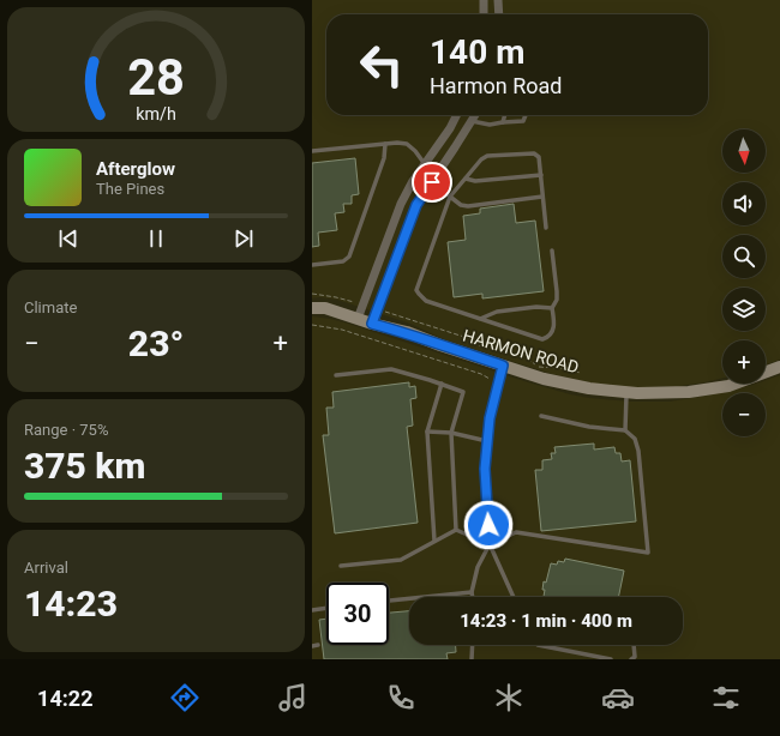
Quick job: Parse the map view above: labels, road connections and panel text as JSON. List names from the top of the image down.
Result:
{
  "streets": {
    "street": ["HARMON ROAD"]
  },
  "north": "bottom",
  "page": {
    "turn": ["140 m", "Harmon Road"],
    "map_buttons": ["+", "−"],
    "song": ["Afterglow", "The Pines"],
    "tile": [
      "Climate",
      ["Range · 75%", "375 km"],
      ["Arrival", "14:23"]
    ],
    "heat": ["−", "23°", "+"],
    "limit": "30",
    "trip": "14:23 · 1 min · 400 m",
    "tabs": "14:22",
    "gauge": ["28", "km/h"]
  }
}
